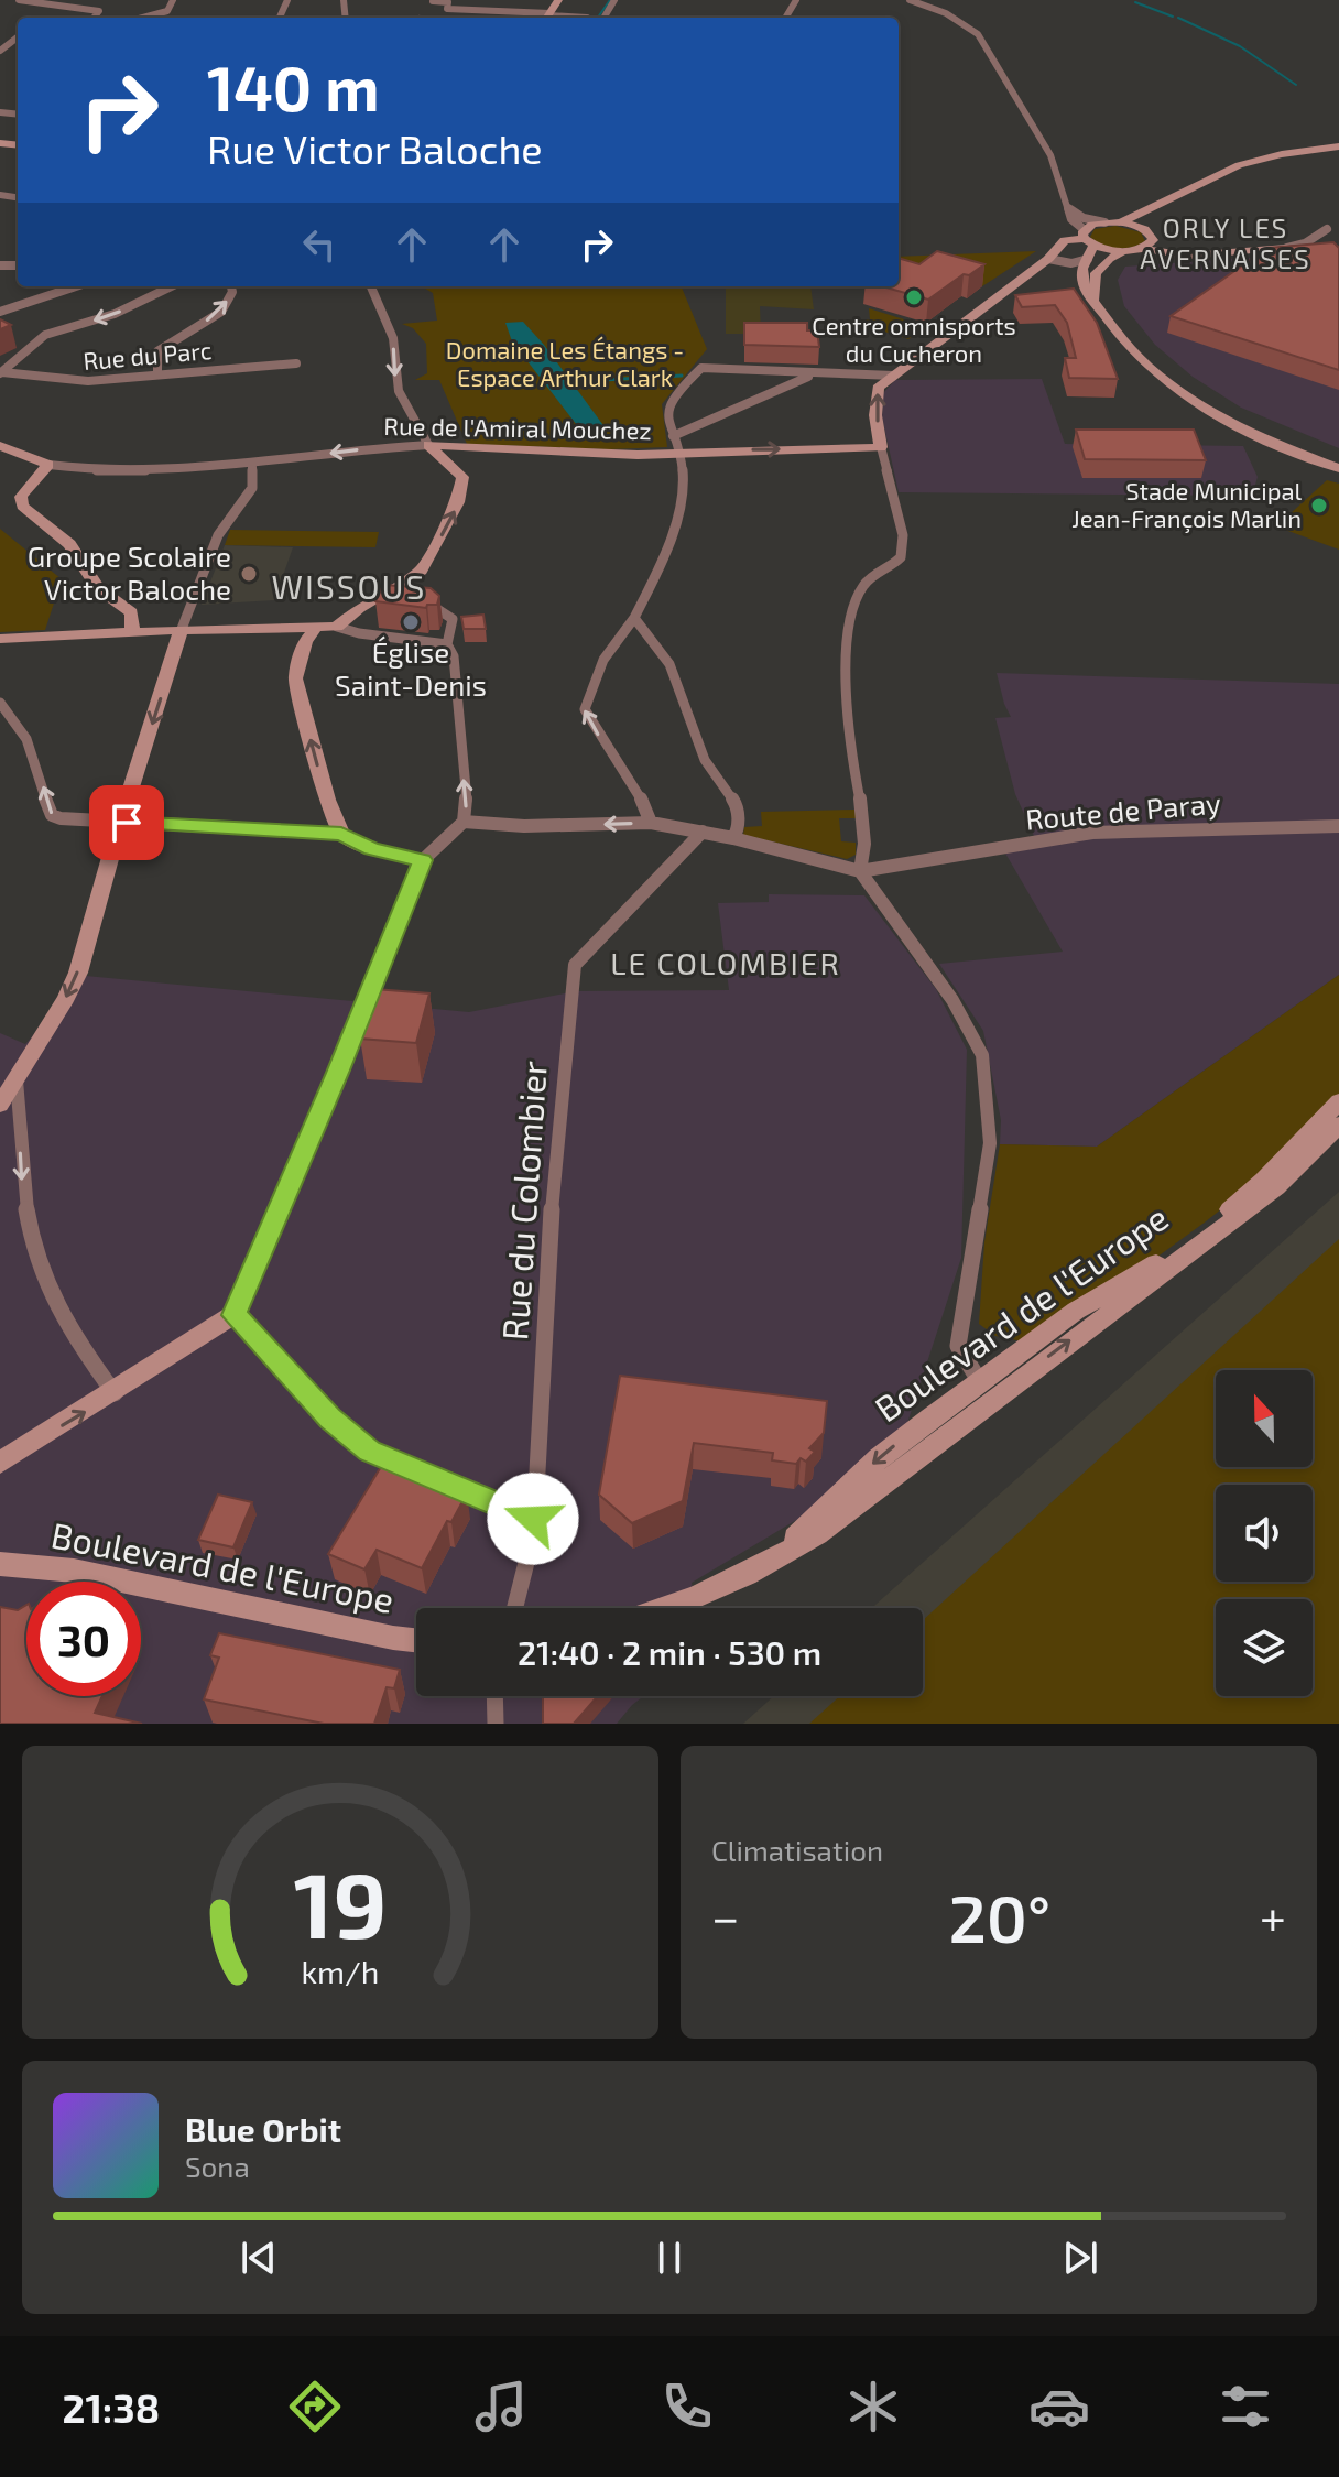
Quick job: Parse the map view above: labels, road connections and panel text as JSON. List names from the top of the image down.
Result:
{
  "streets": {
    "street": [
      "Rue du Parc",
      "Rue de l'Amiral Mouchez",
      "Route de Paray",
      "Rue du Colombier",
      "Boulevard de l'Europe"
    ]
  },
  "districts": ["ORLY LES AVERNAISES", "WISSOUS", "LE COLOMBIER"],
  "parks": ["Domaine Les Étangs - Espace Arthur Clark"],
  "places": [
    "Centre omnisports du Cucheron",
    "Stade Municipal Jean-François Marlin",
    "Groupe Scolaire Victor Baloche",
    "Église Saint-Denis"
  ],
  "north": "top",
  "page": {
    "turn": ["140 m", "Rue Victor Baloche"],
    "limit": "30",
    "trip": "21:40 · 2 min · 530 m",
    "tile": "Climatisation",
    "heat": ["−", "20°", "+"],
    "song": ["Blue Orbit", "Sona"],
    "tabs": "21:38",
    "gauge": ["19", "km/h"]
  }
}
